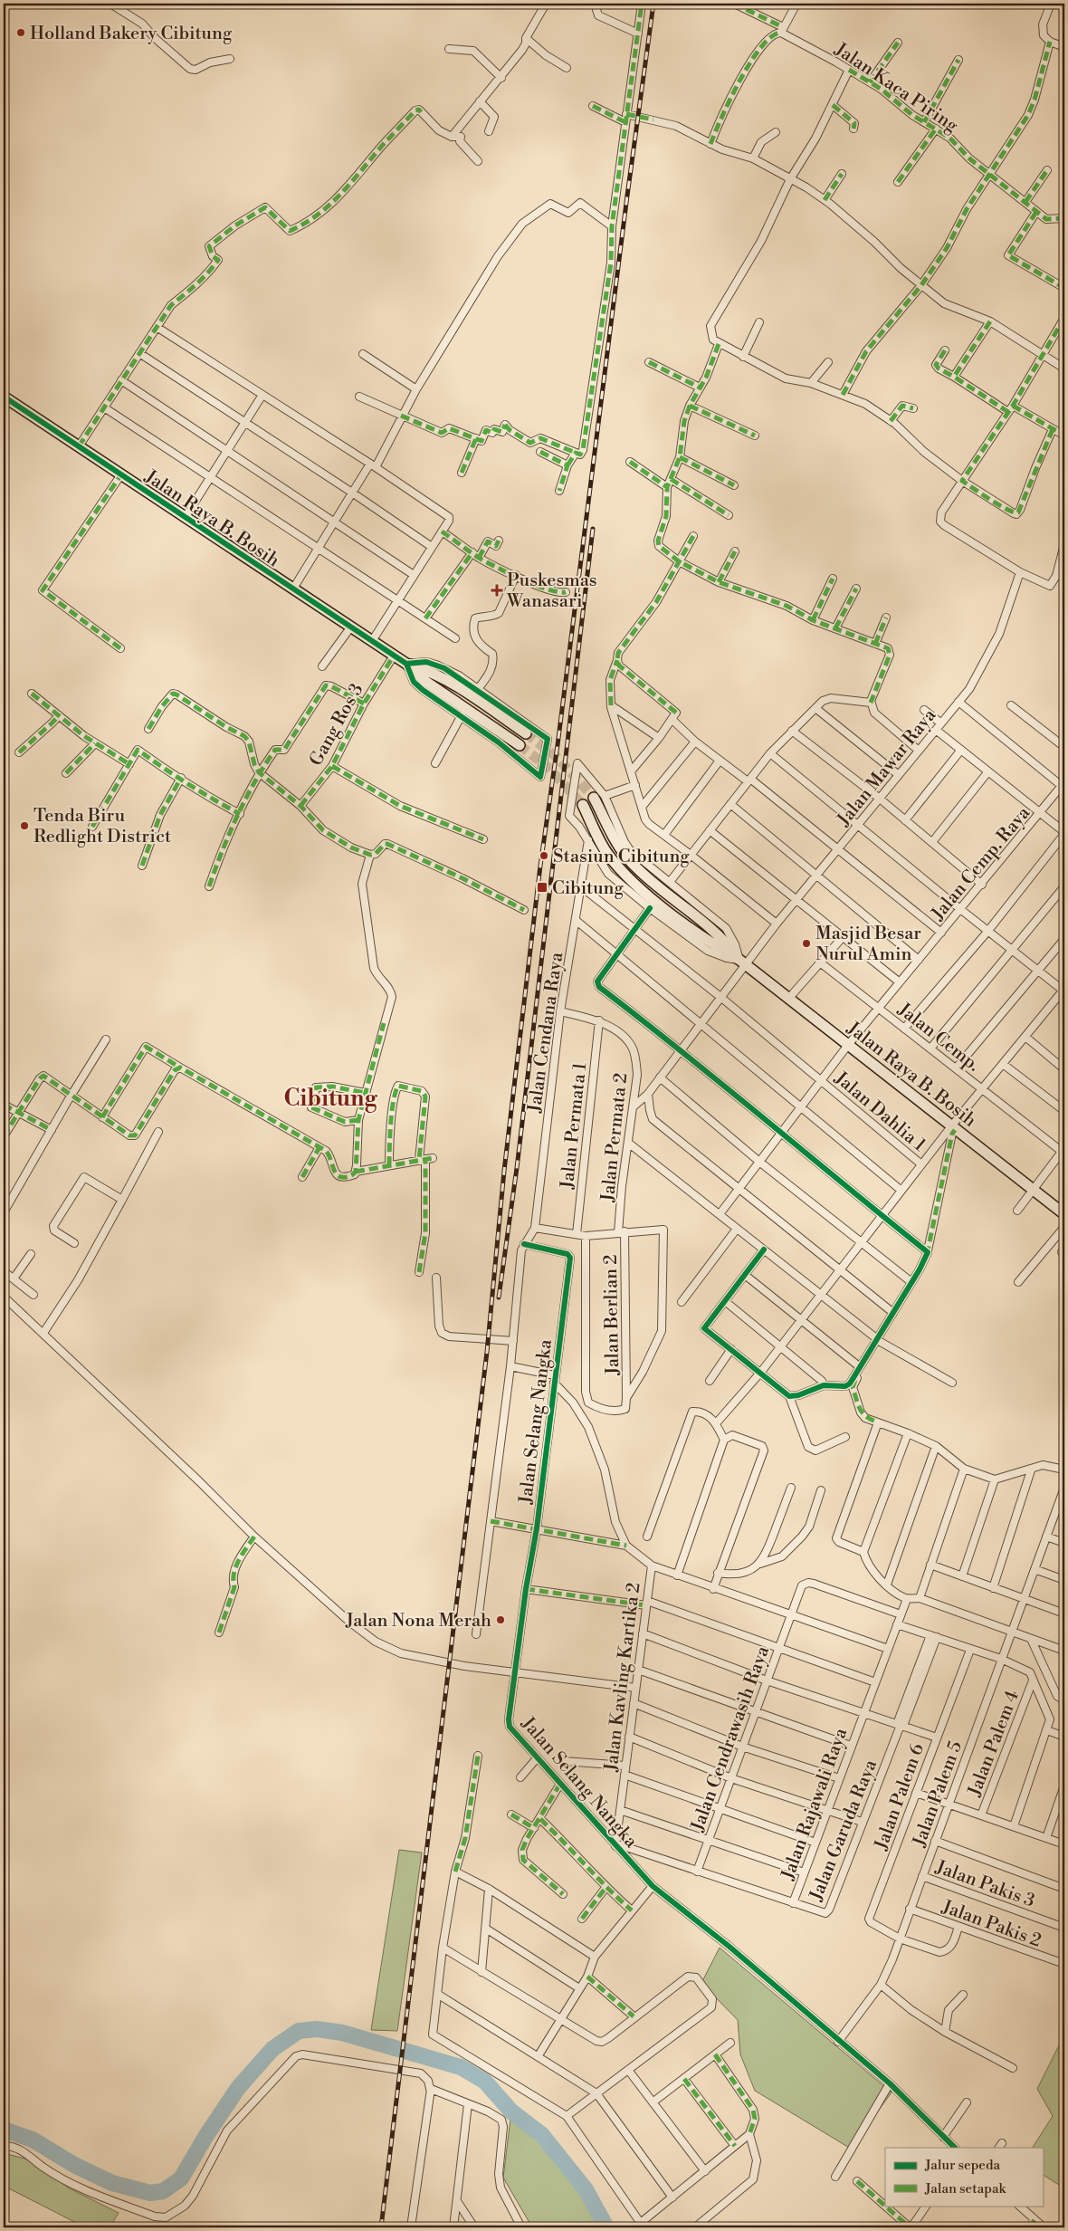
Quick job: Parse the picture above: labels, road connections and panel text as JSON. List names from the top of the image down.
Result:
{
  "streets": {
    "main road": ["Jalan Raya B. Bosih"],
    "street": [
      "Jalan Kaca Piring",
      "Gang Ros 3",
      "Jalan Mawar Raya",
      "Jalan Cemp. Raya",
      "Jalan Cendana Raya",
      "Jalan Cemp.",
      "Jalan Dahlia 1",
      "Jalan Permata 1",
      "Jalan Permata 2",
      "Jalan Berlian 2",
      "Jalan Selang Nangka",
      "Jalan Kavling Kartika 2",
      "Jalan Cendrawasih Raya",
      "Jalan Palem 4",
      "Jalan Palem 5",
      "Jalan Palem 6",
      "Jalan Rajawali Raya",
      "Jalan Garuda Raya",
      "Jalan Pakis 3",
      "Jalan Pakis 2"
    ]
  },
  "crossings": [
    ["Jalan Raya B. Bosih", "Gang Ros 3"],
    ["Jalan Raya B. Bosih", "Jalan Mawar Raya"],
    ["Jalan Raya B. Bosih", "Jalan Cemp. Raya"],
    ["Jalan Raya B. Bosih", "Jalan Cendana Raya"],
    ["Jalan Mawar Raya", "Jalan Dahlia 1"],
    ["Jalan Mawar Raya", "Jalan Permata 2"],
    ["Jalan Cemp. Raya", "Jalan Cemp."],
    ["Jalan Cemp. Raya", "Jalan Dahlia 1"],
    ["Jalan Cendana Raya", "Jalan Dahlia 1"],
    ["Jalan Cendana Raya", "Jalan Permata 2"],
    ["Jalan Permata 1", "Jalan Permata 2"],
    ["Jalan Permata 2", "Jalan Berlian 2"],
    ["Jalan Selang Nangka", "Jalan Kavling Kartika 2"],
    ["Jalan Selang Nangka", "Jalan Palem 5"],
    ["Jalan Cendrawasih Raya", "Jalan Rajawali Raya"],
    ["Jalan Palem 5", "Jalan Palem 6"],
    ["Jalan Palem 5", "Jalan Pakis 3"],
    ["Jalan Palem 5", "Jalan Pakis 2"],
    ["Jalan Rajawali Raya", "Jalan Garuda Raya"]
  ],
  "districts": ["Cibitung"],
  "places": {
    "other": [
      "Holland Bakery Cibitung",
      "Tenda Biru Redlight District",
      "Stasiun Cibitung",
      "Masjid Besar Nurul Amin",
      "Jalan Nona Merah"
    ],
    "health": ["Puskesmas Wanasari"],
    "transit": ["Cibitung"]
  },
  "legend": ["Jalur sepeda", "Jalan setapak"]
}
